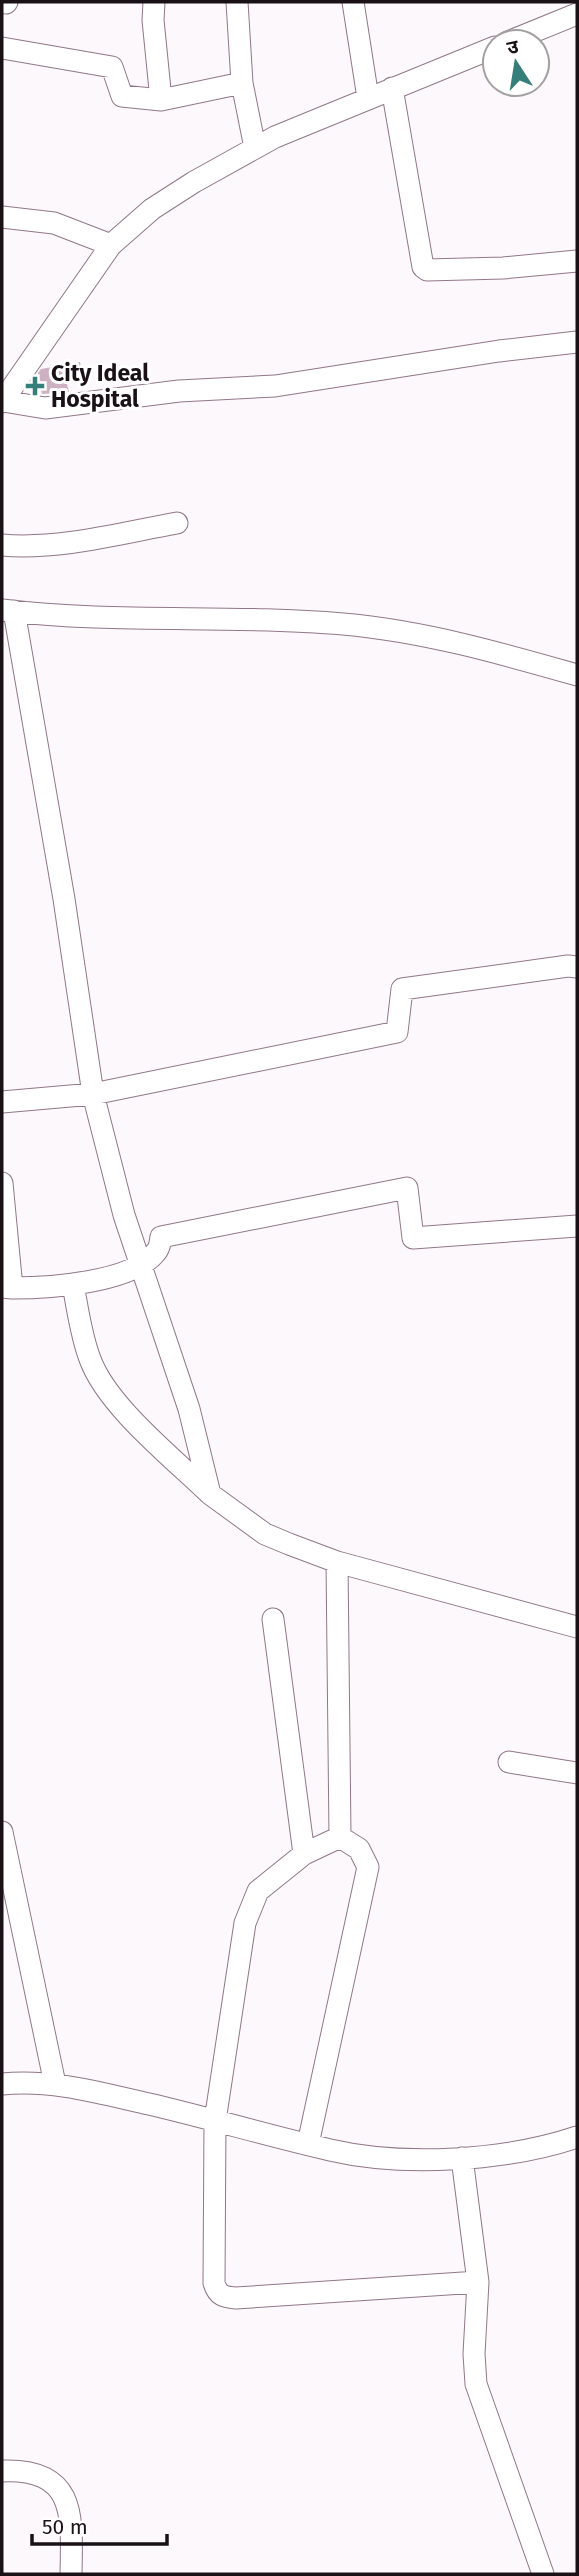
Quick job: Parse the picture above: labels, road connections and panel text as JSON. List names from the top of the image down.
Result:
{
  "places": {
    "health": ["City Ideal Hospital"]
  },
  "scale_bar": "50 m",
  "north": "top"
}
